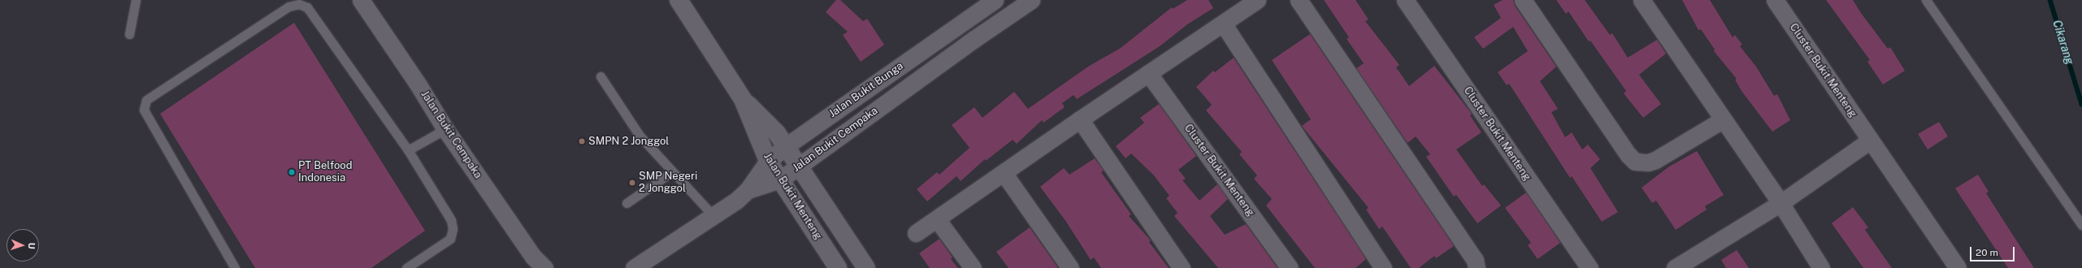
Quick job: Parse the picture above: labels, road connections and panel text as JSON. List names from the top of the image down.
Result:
{
  "streets": {
    "street": [
      "Cluster Bukit Menteng",
      "Jalan Bukit Bunga",
      "Jalan Bukit Cempaka",
      "Jalan Bukit Menteng"
    ]
  },
  "crossings": [
    ["Jalan Bukit Bunga", "Jalan Bukit Cempaka"],
    ["Jalan Bukit Bunga", "Jalan Bukit Menteng"],
    ["Jalan Bukit Cempaka", "Jalan Bukit Menteng"]
  ],
  "water": ["Cikarang"],
  "places": ["SMPN 2 Jonggol", "PT Belfood Indonesia", "SMP Negeri 2 Jonggol"],
  "scale_bar": "20 m",
  "north": "right"
}
